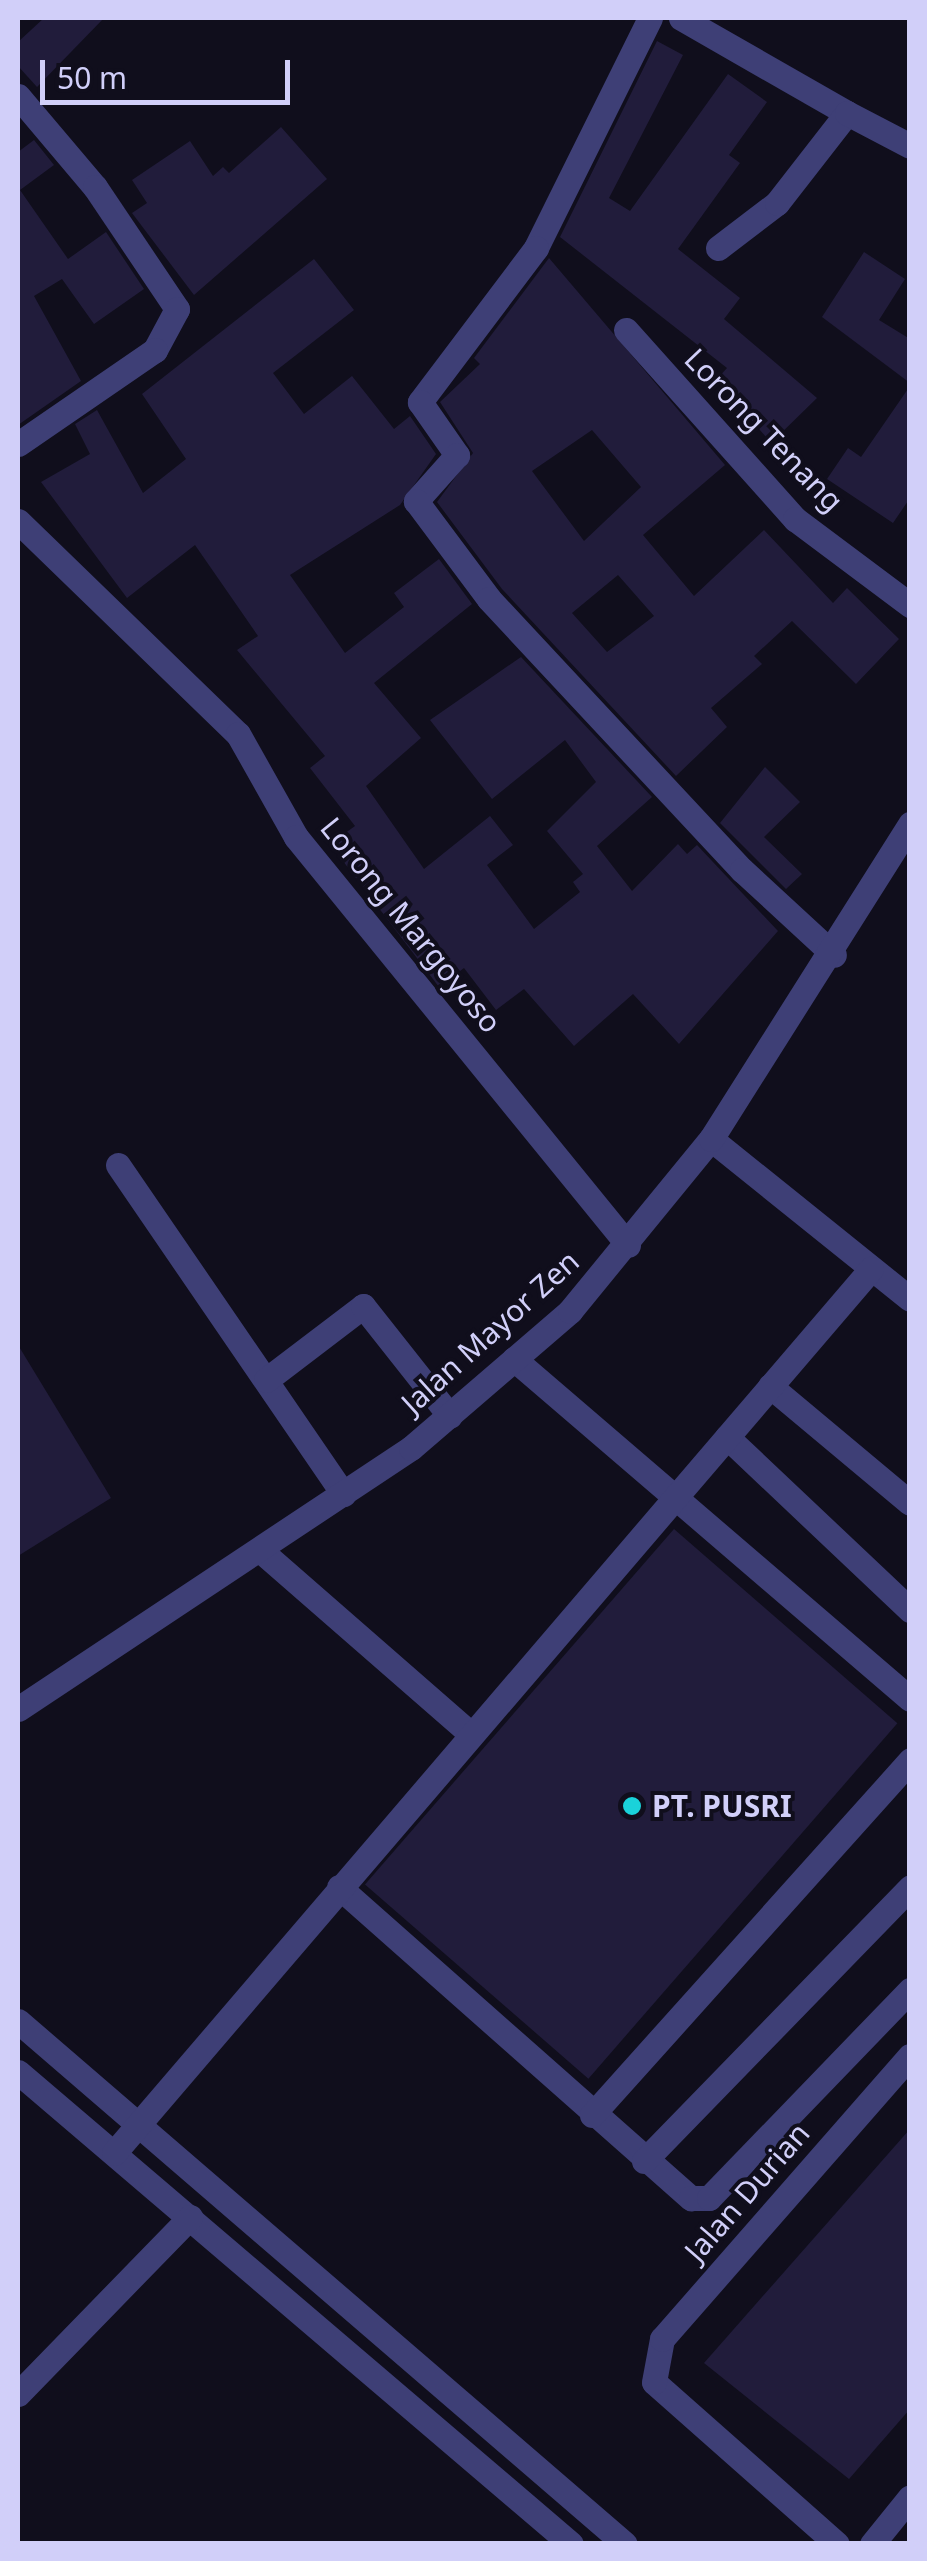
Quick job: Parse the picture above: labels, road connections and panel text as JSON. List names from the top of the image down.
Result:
{
  "streets": {
    "street": [
      "Lorong Tenang",
      "Lorong Margoyoso",
      "Jalan Mayor Zen",
      "Jalan Durian"
    ]
  },
  "crossings": [
    ["Lorong Margoyoso", "Jalan Mayor Zen"]
  ],
  "places": ["PT. PUSRI"],
  "scale_bar": "50 m"
}
